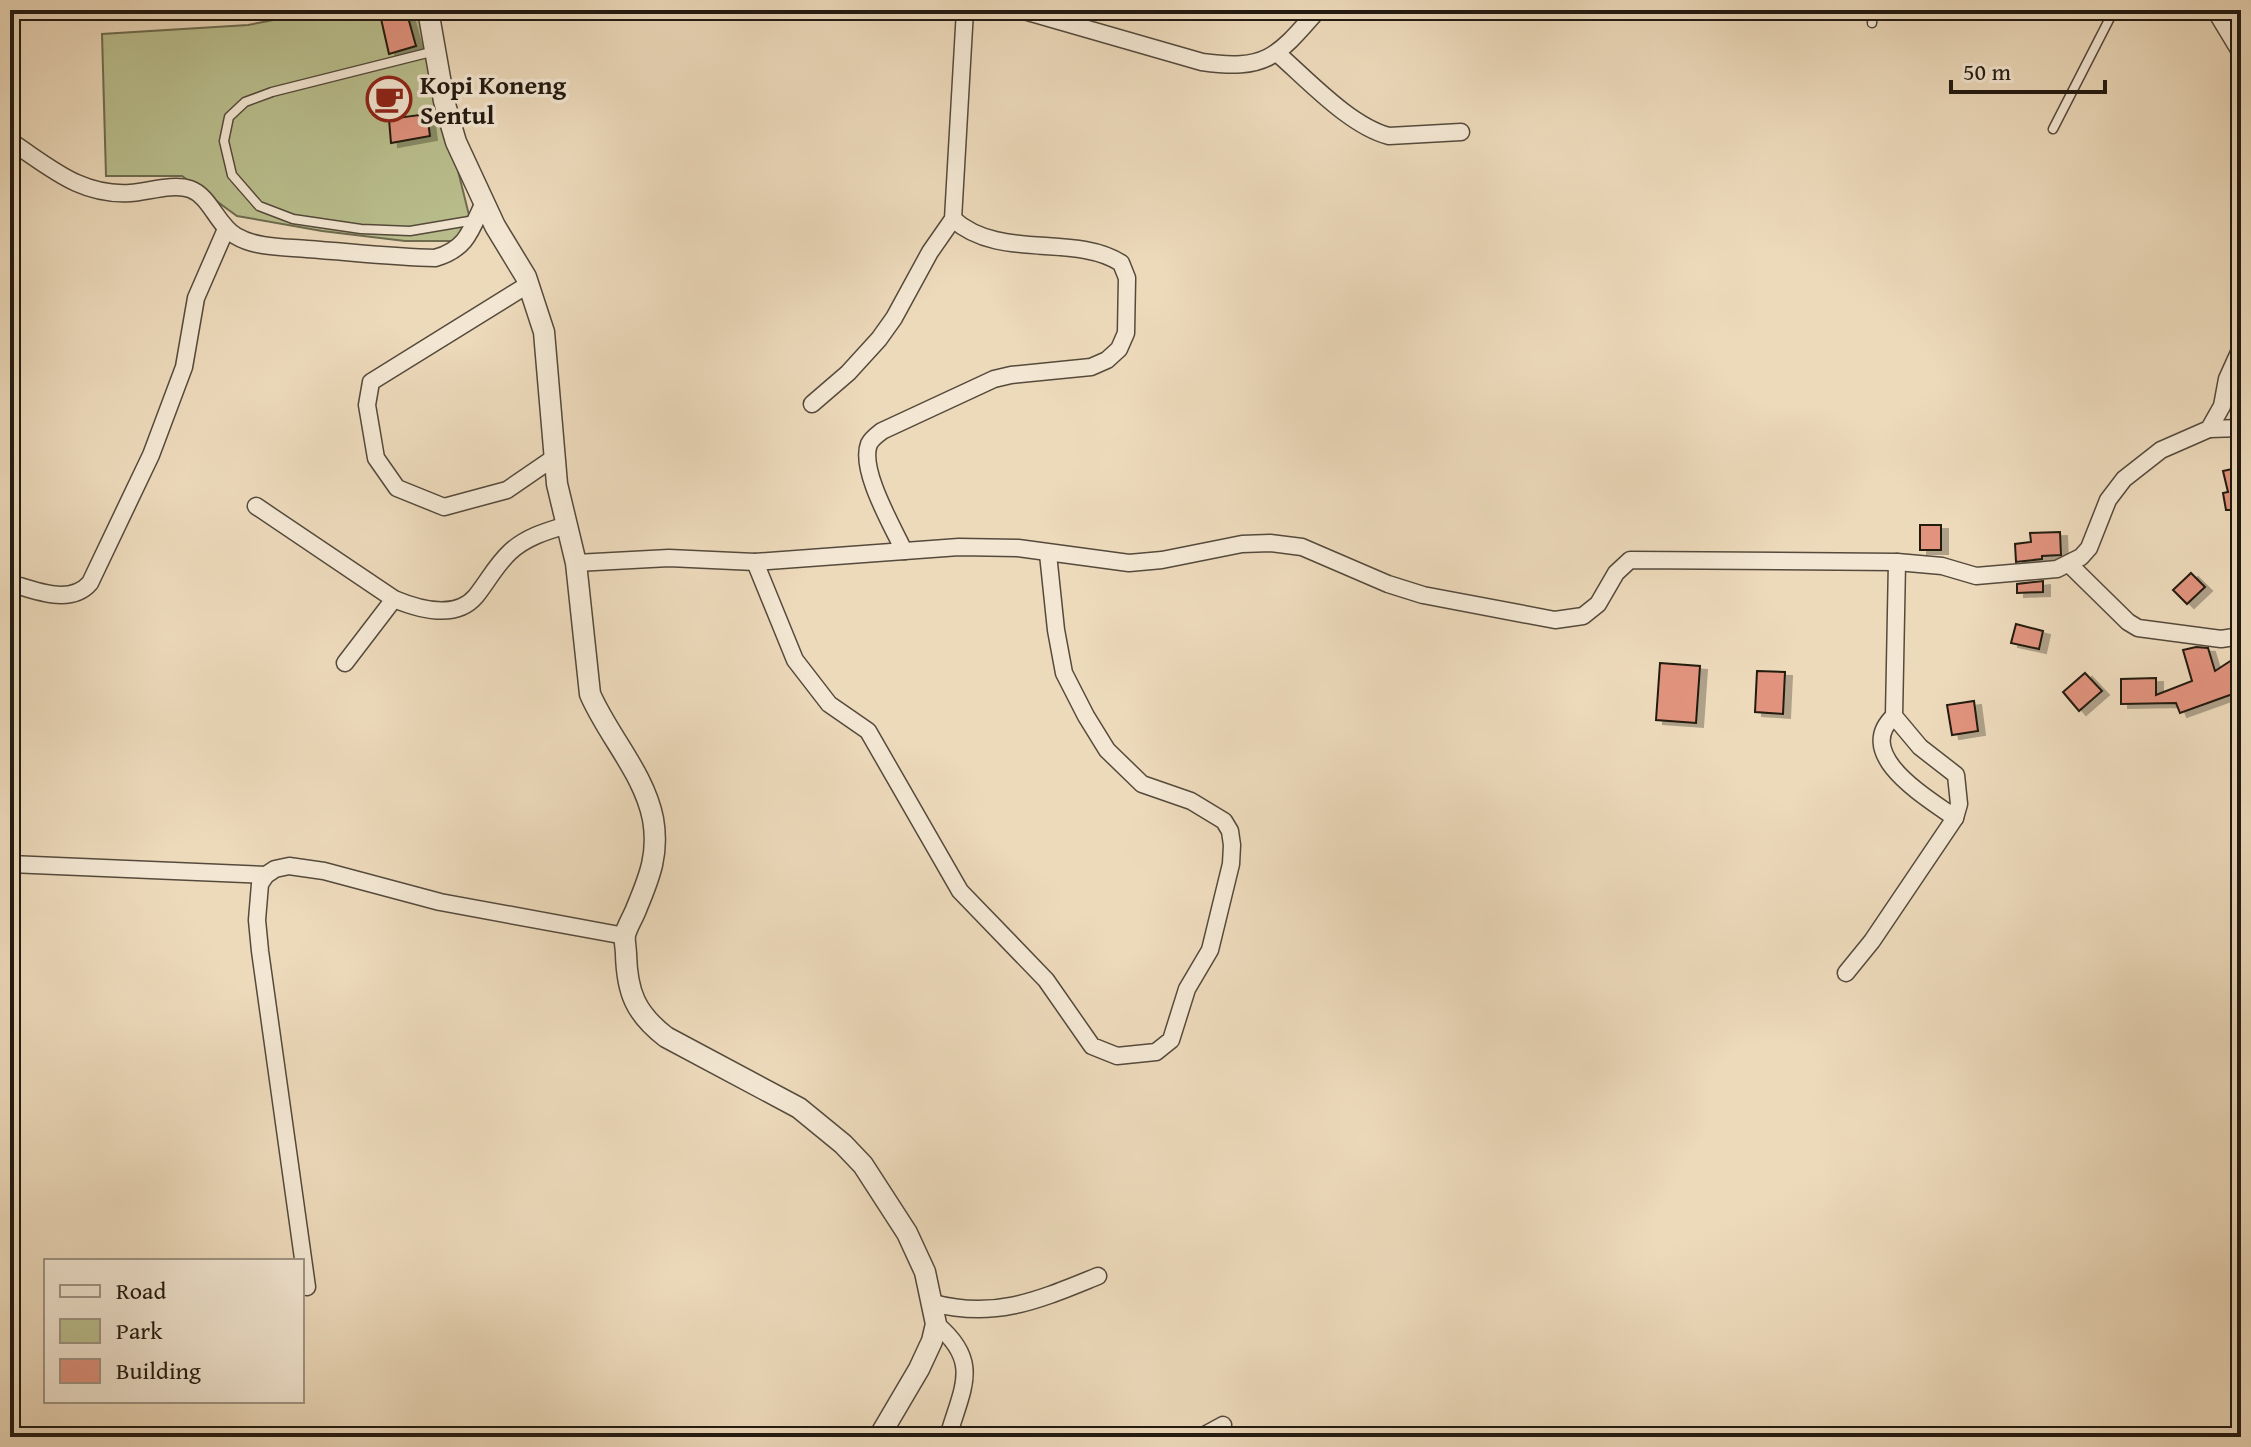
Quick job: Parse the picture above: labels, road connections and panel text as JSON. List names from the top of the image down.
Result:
{
  "places": {
    "cafe": ["Kopi Koneng Sentul"]
  },
  "legend": ["Road", "Park", "Building"],
  "scale_bar": "50 m"
}
